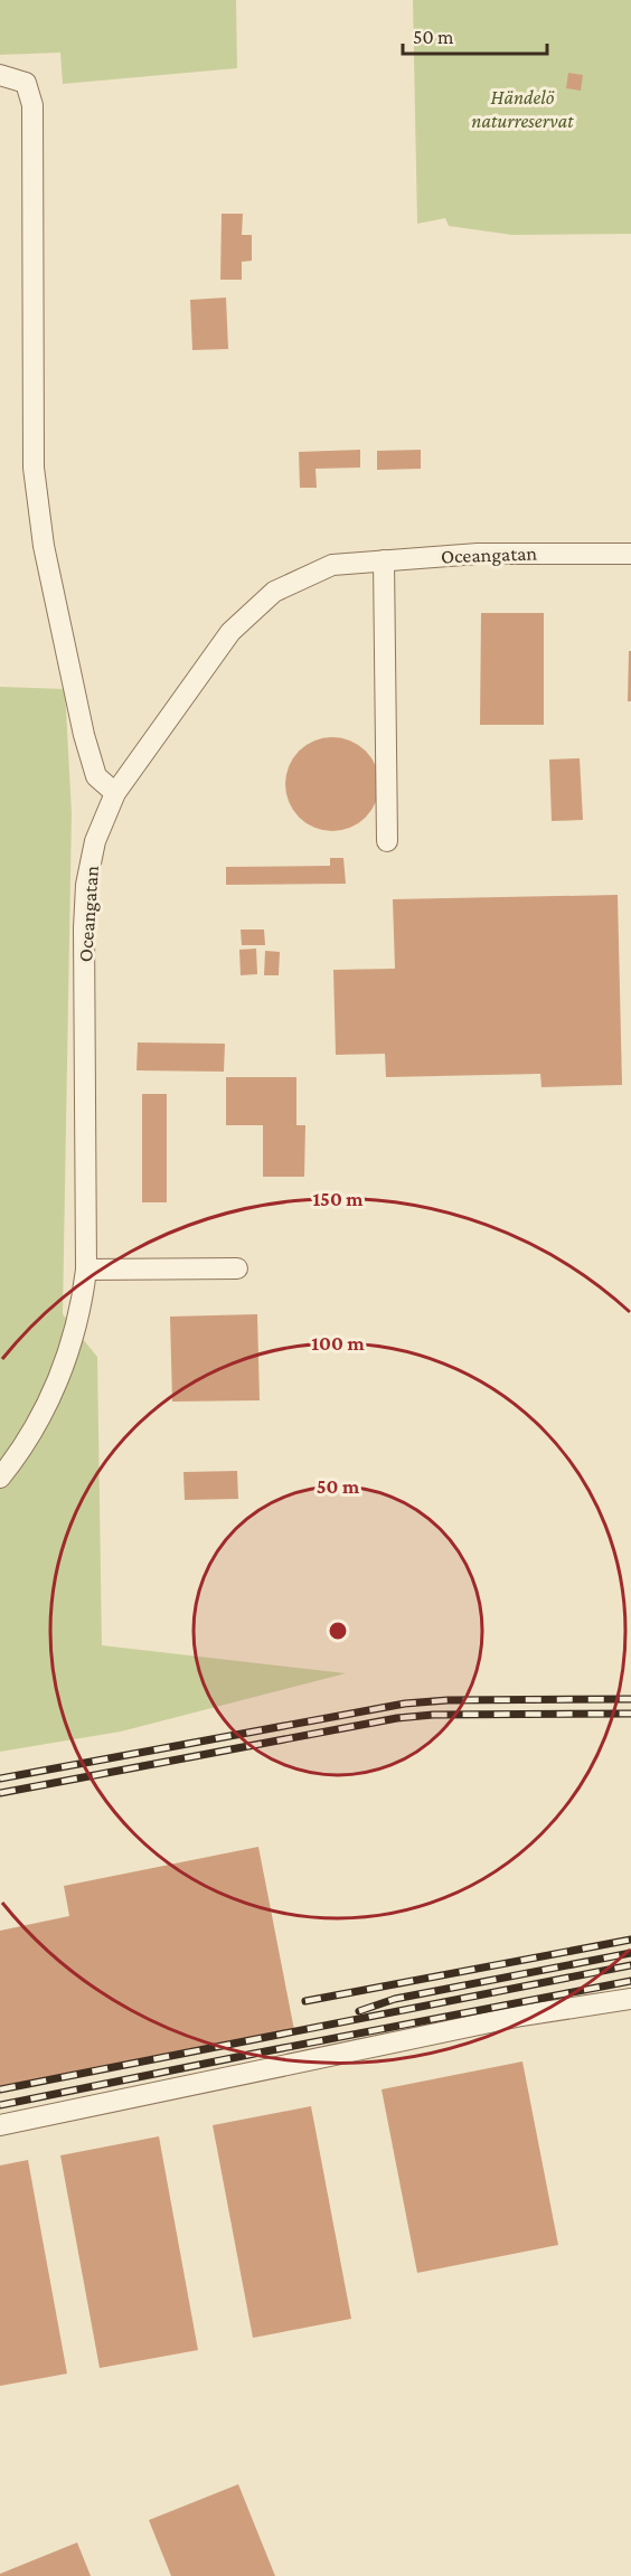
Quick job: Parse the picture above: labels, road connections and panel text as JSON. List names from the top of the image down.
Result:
{
  "streets": {
    "street": ["Oceangatan"]
  },
  "parks": ["Händelö naturreservat"],
  "scale_bar": "50 m",
  "rings": ["150 m", "100 m", "50 m"]
}
